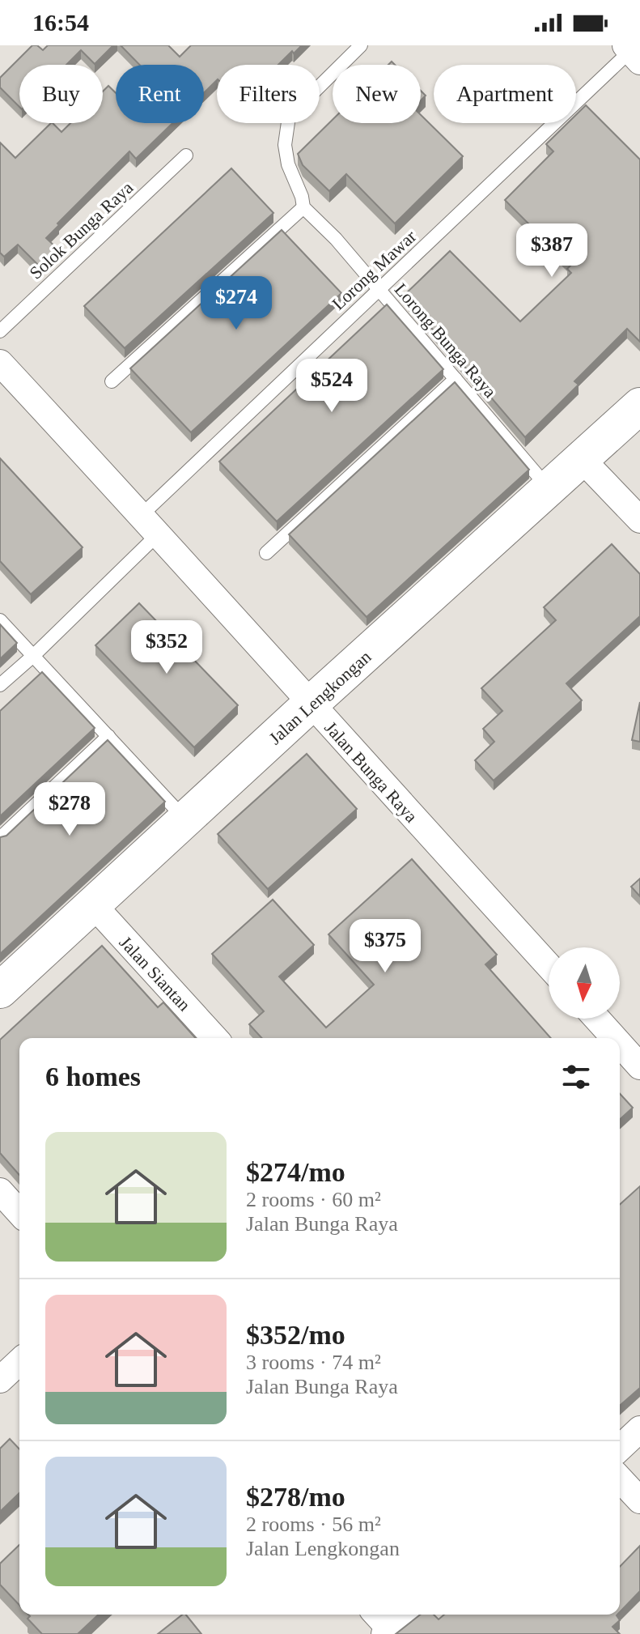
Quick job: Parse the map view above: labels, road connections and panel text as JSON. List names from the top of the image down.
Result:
{
  "streets": {
    "street": ["Jalan Lengkongan", "Jalan Bunga Raya", "Jalan Siantan"],
    "lane": ["Solok Bunga Raya", "Lorong Mawar", "Lorong Bunga Raya"]
  },
  "crossings": [
    ["Lorong Mawar", "Lorong Bunga Raya"],
    ["Lorong Mawar", "Jalan Bunga Raya"],
    ["Lorong Bunga Raya", "Jalan Lengkongan"],
    ["Jalan Lengkongan", "Jalan Bunga Raya"],
    ["Jalan Lengkongan", "Jalan Siantan"]
  ],
  "north": "bottom",
  "page": {
    "status": "16:54",
    "chip": [
      "Buy",
      "Rent",
      "Filters",
      "New",
      "Apartment"
    ],
    "price": [
      "$387",
      "$274",
      "$524",
      "$352",
      "$278",
      "$375"
    ],
    "heading": "6 homes",
    "list": [
      {
        "name": "$274/mo",
        "note": "2 rooms · 60 m² · Jalan Bunga Raya"
      },
      {
        "name": "$352/mo",
        "note": "3 rooms · 74 m² · Jalan Bunga Raya"
      },
      {
        "name": "$278/mo",
        "note": "2 rooms · 56 m² · Jalan Lengkongan"
      }
    ]
  }
}
